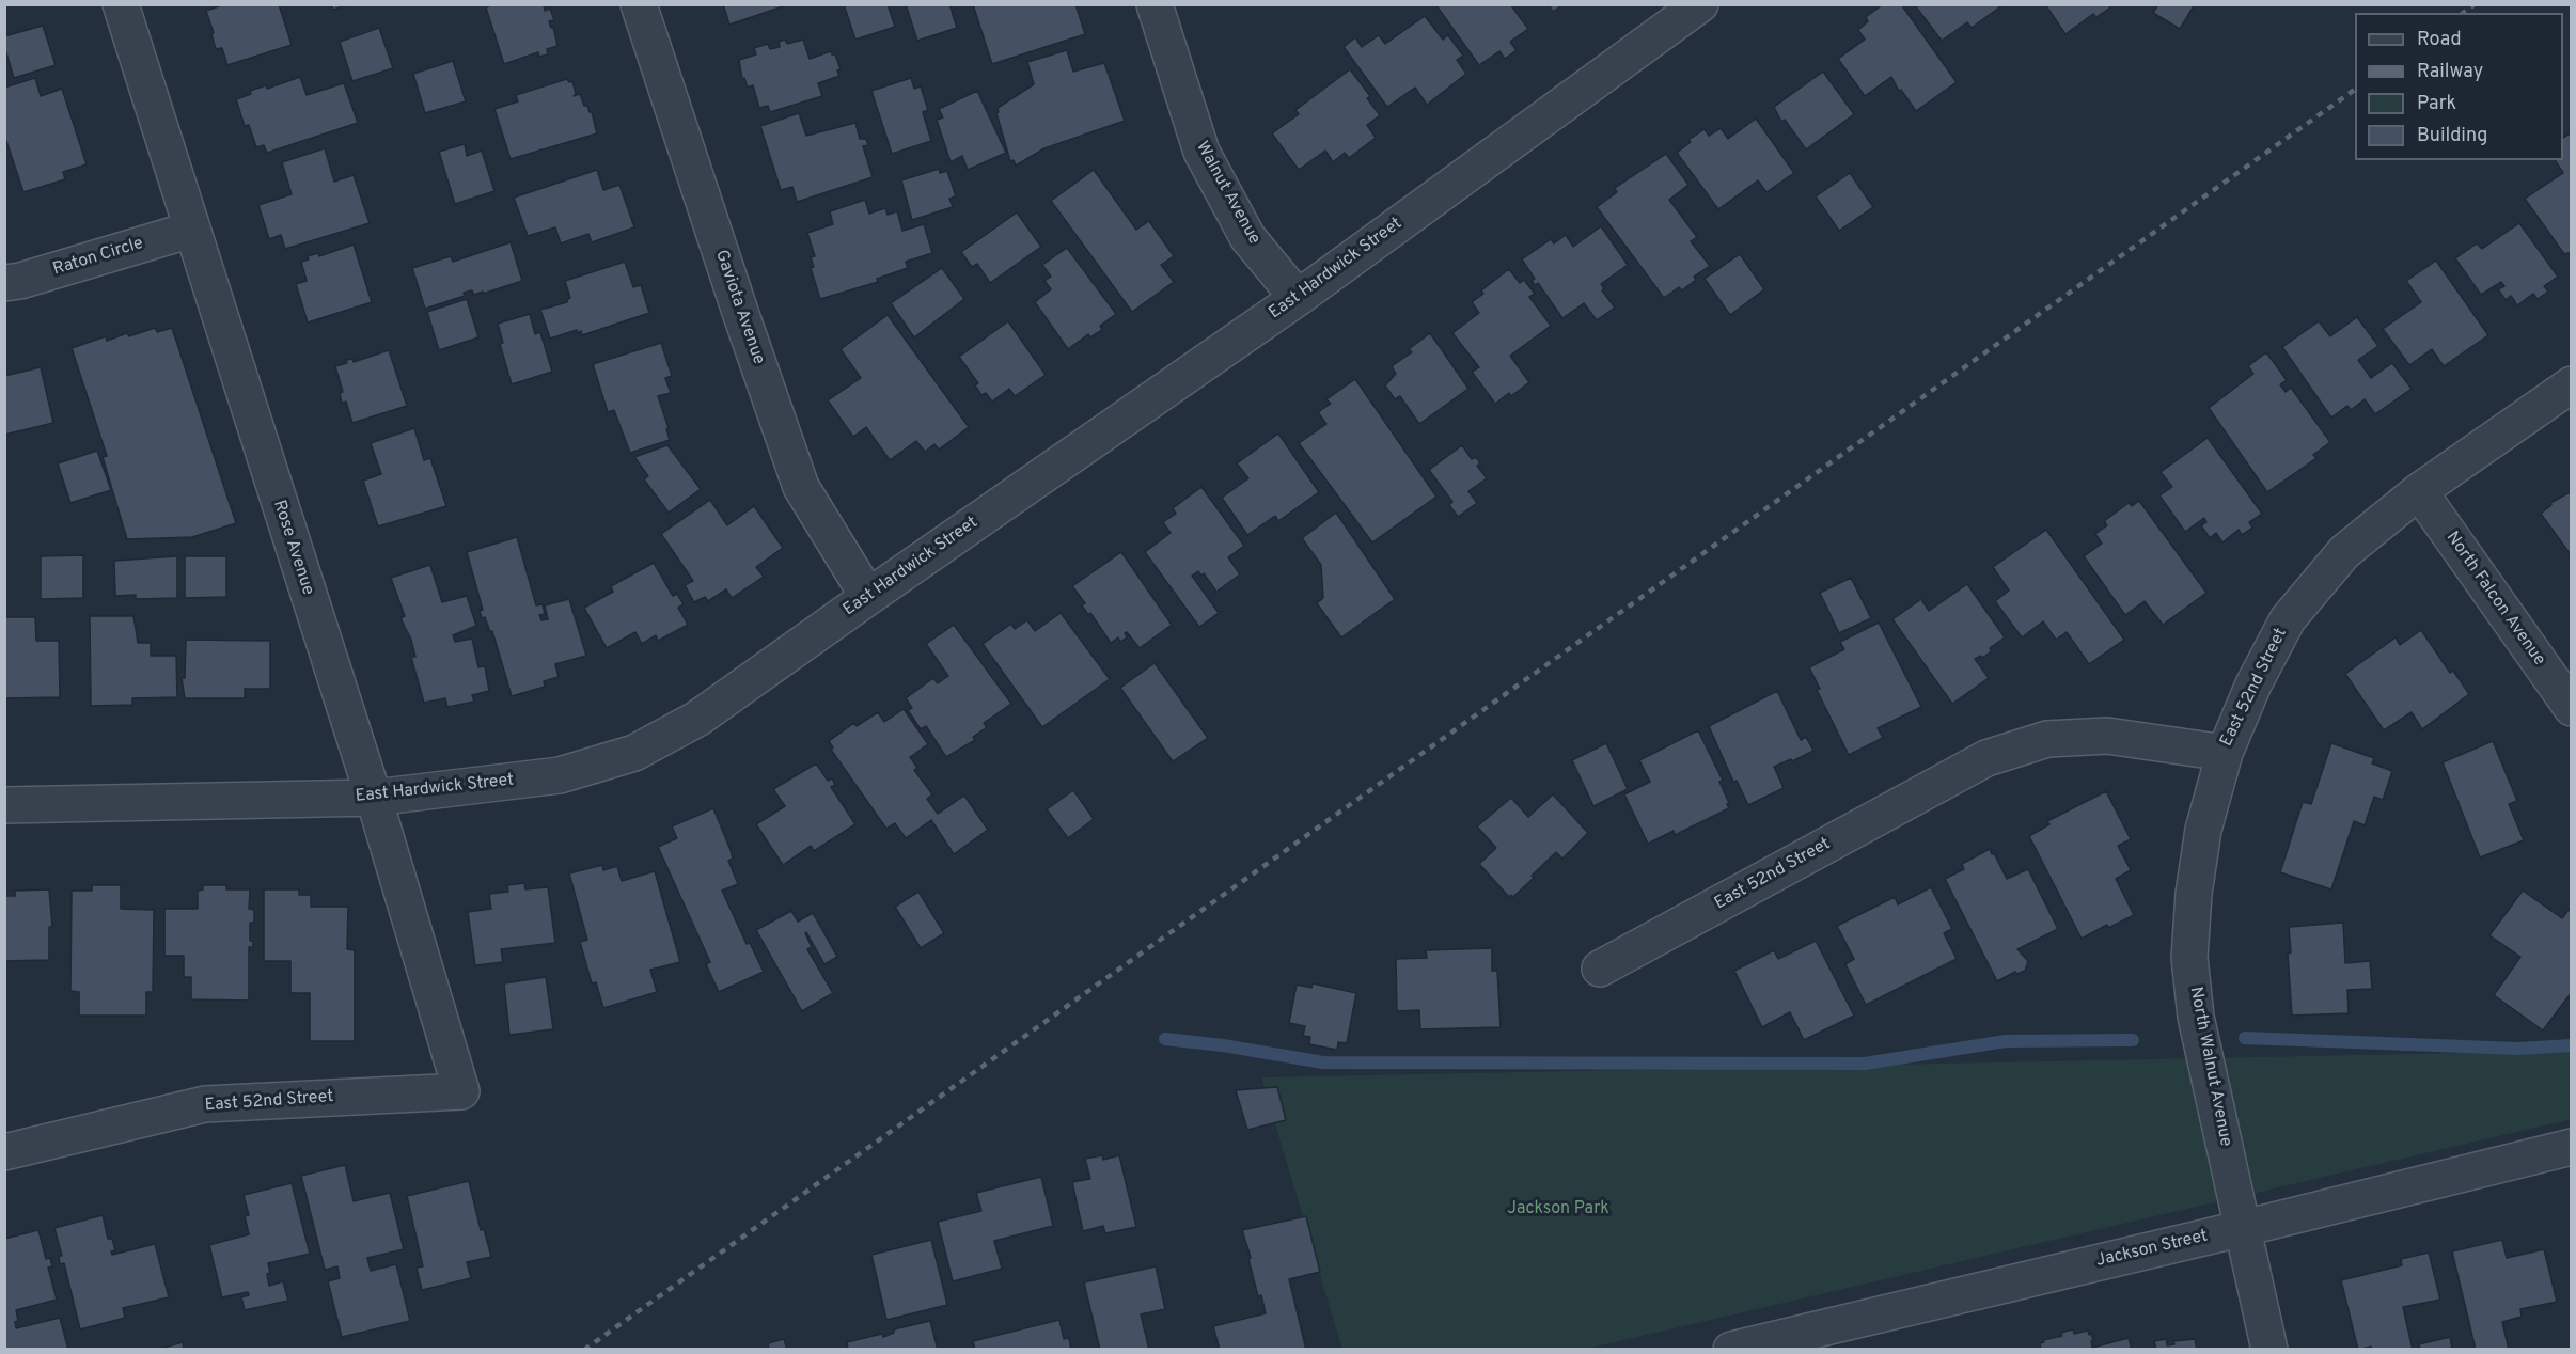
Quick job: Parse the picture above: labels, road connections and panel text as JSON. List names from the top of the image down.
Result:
{
  "streets": {
    "street": [
      "Walnut Avenue",
      "Raton Circle",
      "East Hardwick Street",
      "Gaviota Avenue",
      "Rose Avenue",
      "North Falcon Avenue",
      "East 52nd Street",
      "North Walnut Avenue",
      "Jackson Street"
    ]
  },
  "crossings": [
    ["Walnut Avenue", "East Hardwick Street"],
    ["Raton Circle", "Rose Avenue"],
    ["East Hardwick Street", "Gaviota Avenue"],
    ["East Hardwick Street", "Rose Avenue"],
    ["Rose Avenue", "East 52nd Street"],
    ["North Falcon Avenue", "East 52nd Street"],
    ["East 52nd Street", "North Walnut Avenue"],
    ["North Walnut Avenue", "Jackson Street"]
  ],
  "parks": ["Jackson Park"],
  "legend": [
    "Road",
    "Railway",
    "Park",
    "Building"
  ]
}
